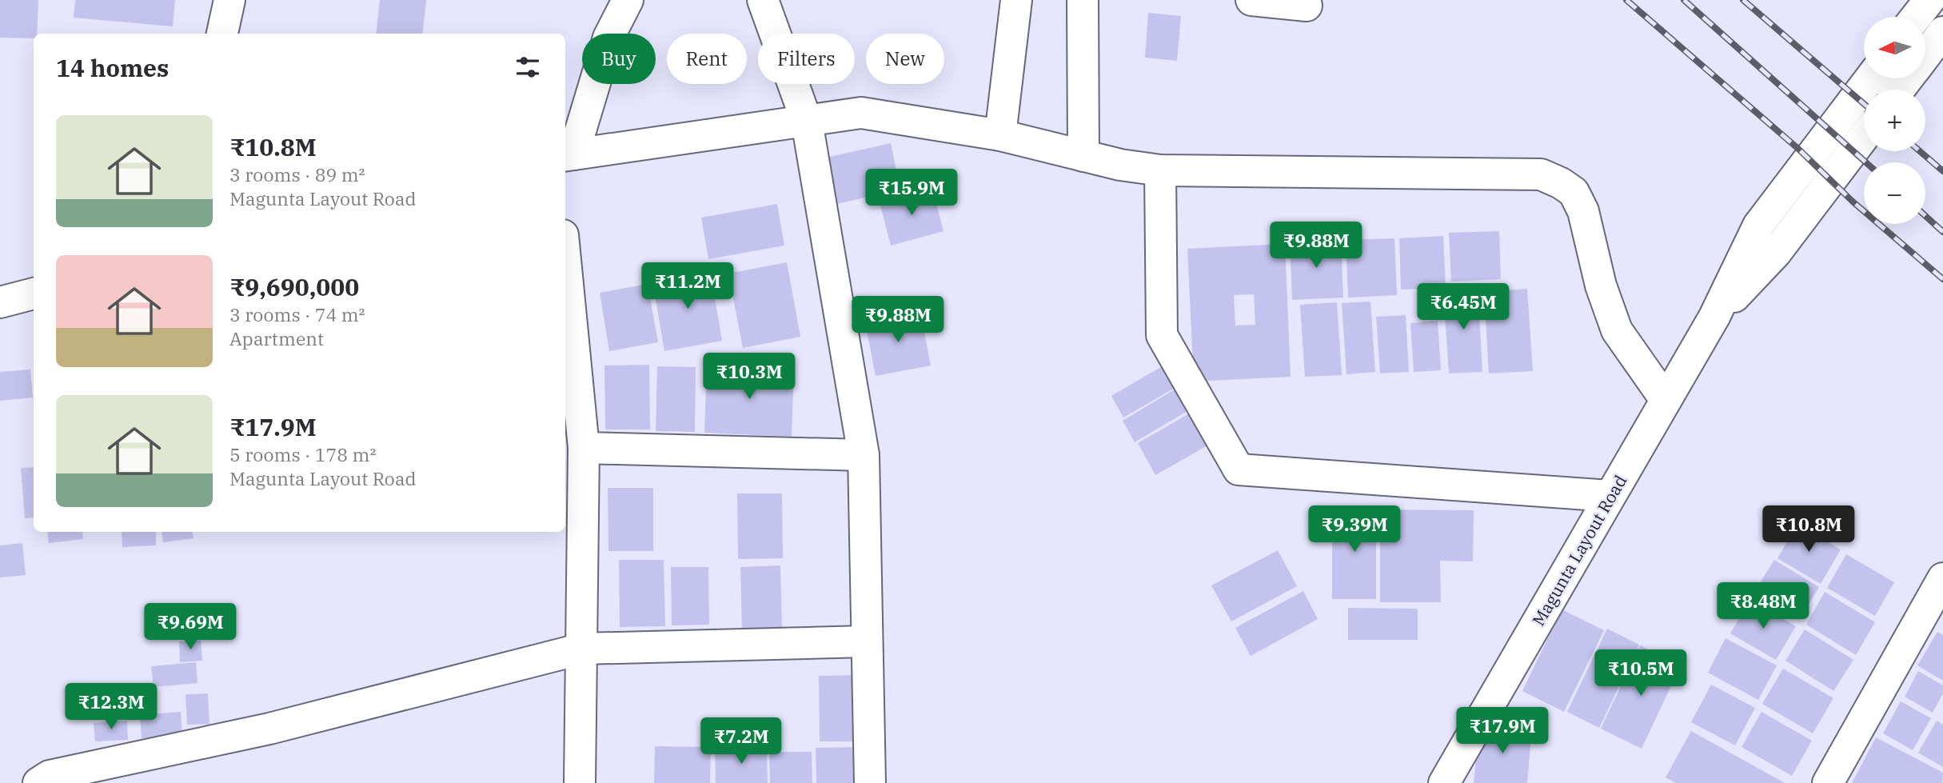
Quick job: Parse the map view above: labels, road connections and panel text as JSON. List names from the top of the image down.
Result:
{
  "streets": {
    "street": ["Magunta Layout Road"]
  },
  "north": "left",
  "page": {
    "map_buttons": ["+", "−"],
    "chip": [
      "Buy",
      "Rent",
      "Filters",
      "New"
    ],
    "heading": "14 homes",
    "list": [
      {
        "name": "₹10.8M",
        "note": "3 rooms · 89 m² · Magunta Layout Road"
      },
      {
        "name": "₹9,690,000",
        "note": "3 rooms · 74 m² · Apartment"
      },
      {
        "name": "₹17.9M",
        "note": "5 rooms · 178 m² · Magunta Layout Road"
      }
    ],
    "price": [
      "₹15.9M",
      "₹9.88M",
      "₹11.2M",
      "₹6.45M",
      "₹9.88M",
      "₹10.3M",
      "₹9.39M",
      "₹10.8M",
      "₹8.48M",
      "₹9.69M",
      "₹10.5M",
      "₹12.3M",
      "₹17.9M",
      "₹7.2M"
    ]
  }
}
